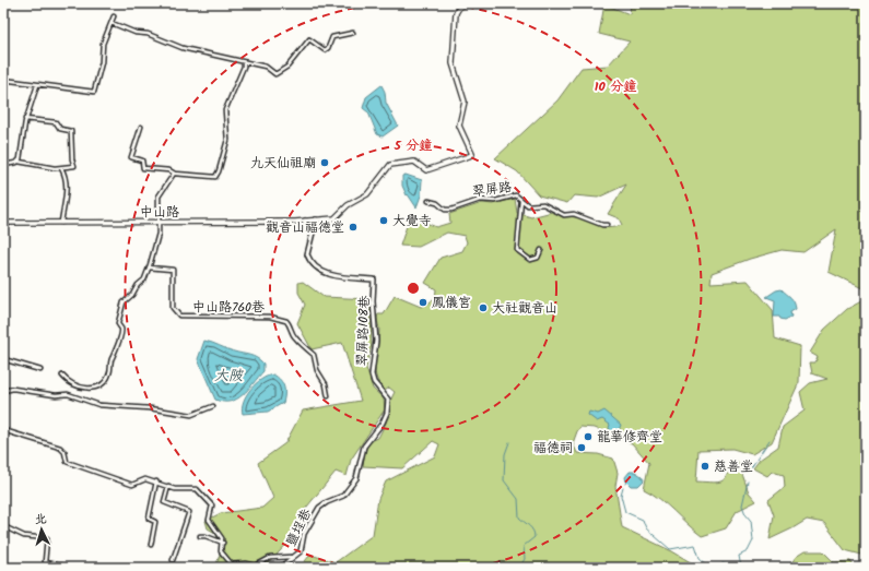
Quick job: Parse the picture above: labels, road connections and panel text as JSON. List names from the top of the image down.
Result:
{
  "streets": {
    "main road": ["中山路"],
    "street": [
      "翠屏路",
      "中山路760巷",
      "翠屏路108巷",
      "鹽埕巷"
    ]
  },
  "crossings": [
    ["中山路", "翠屏路108巷"],
    ["翠屏路108巷", "鹽埕巷"]
  ],
  "water": ["大陂"],
  "places": [
    "九天仙祖廟",
    "大覺寺",
    "觀音山福德堂",
    "鳳儀宮",
    "大社觀音山",
    "龍華修齊堂",
    "福德祠",
    "慈善堂"
  ],
  "north": "top",
  "rings": ["10 分鐘", "5 分鐘"]
}
